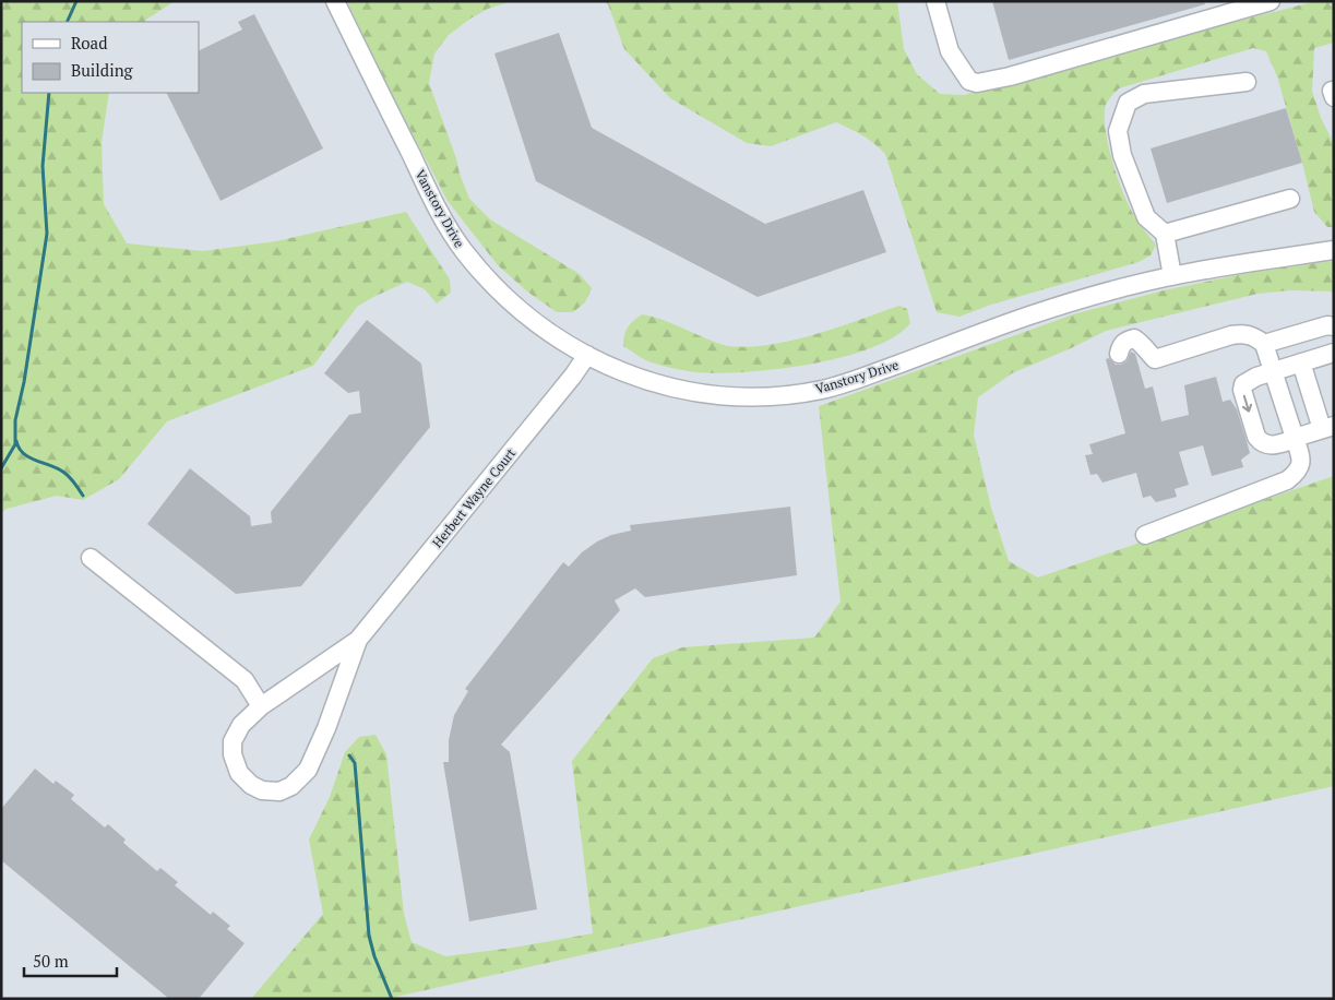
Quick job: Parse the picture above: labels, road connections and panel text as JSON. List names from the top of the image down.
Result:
{
  "streets": {
    "street": ["Vanstory Drive", "Herbert Wayne Court"]
  },
  "crossings": [
    ["Vanstory Drive", "Herbert Wayne Court"]
  ],
  "legend": ["Road", "Building"],
  "scale_bar": "50 m"
}
